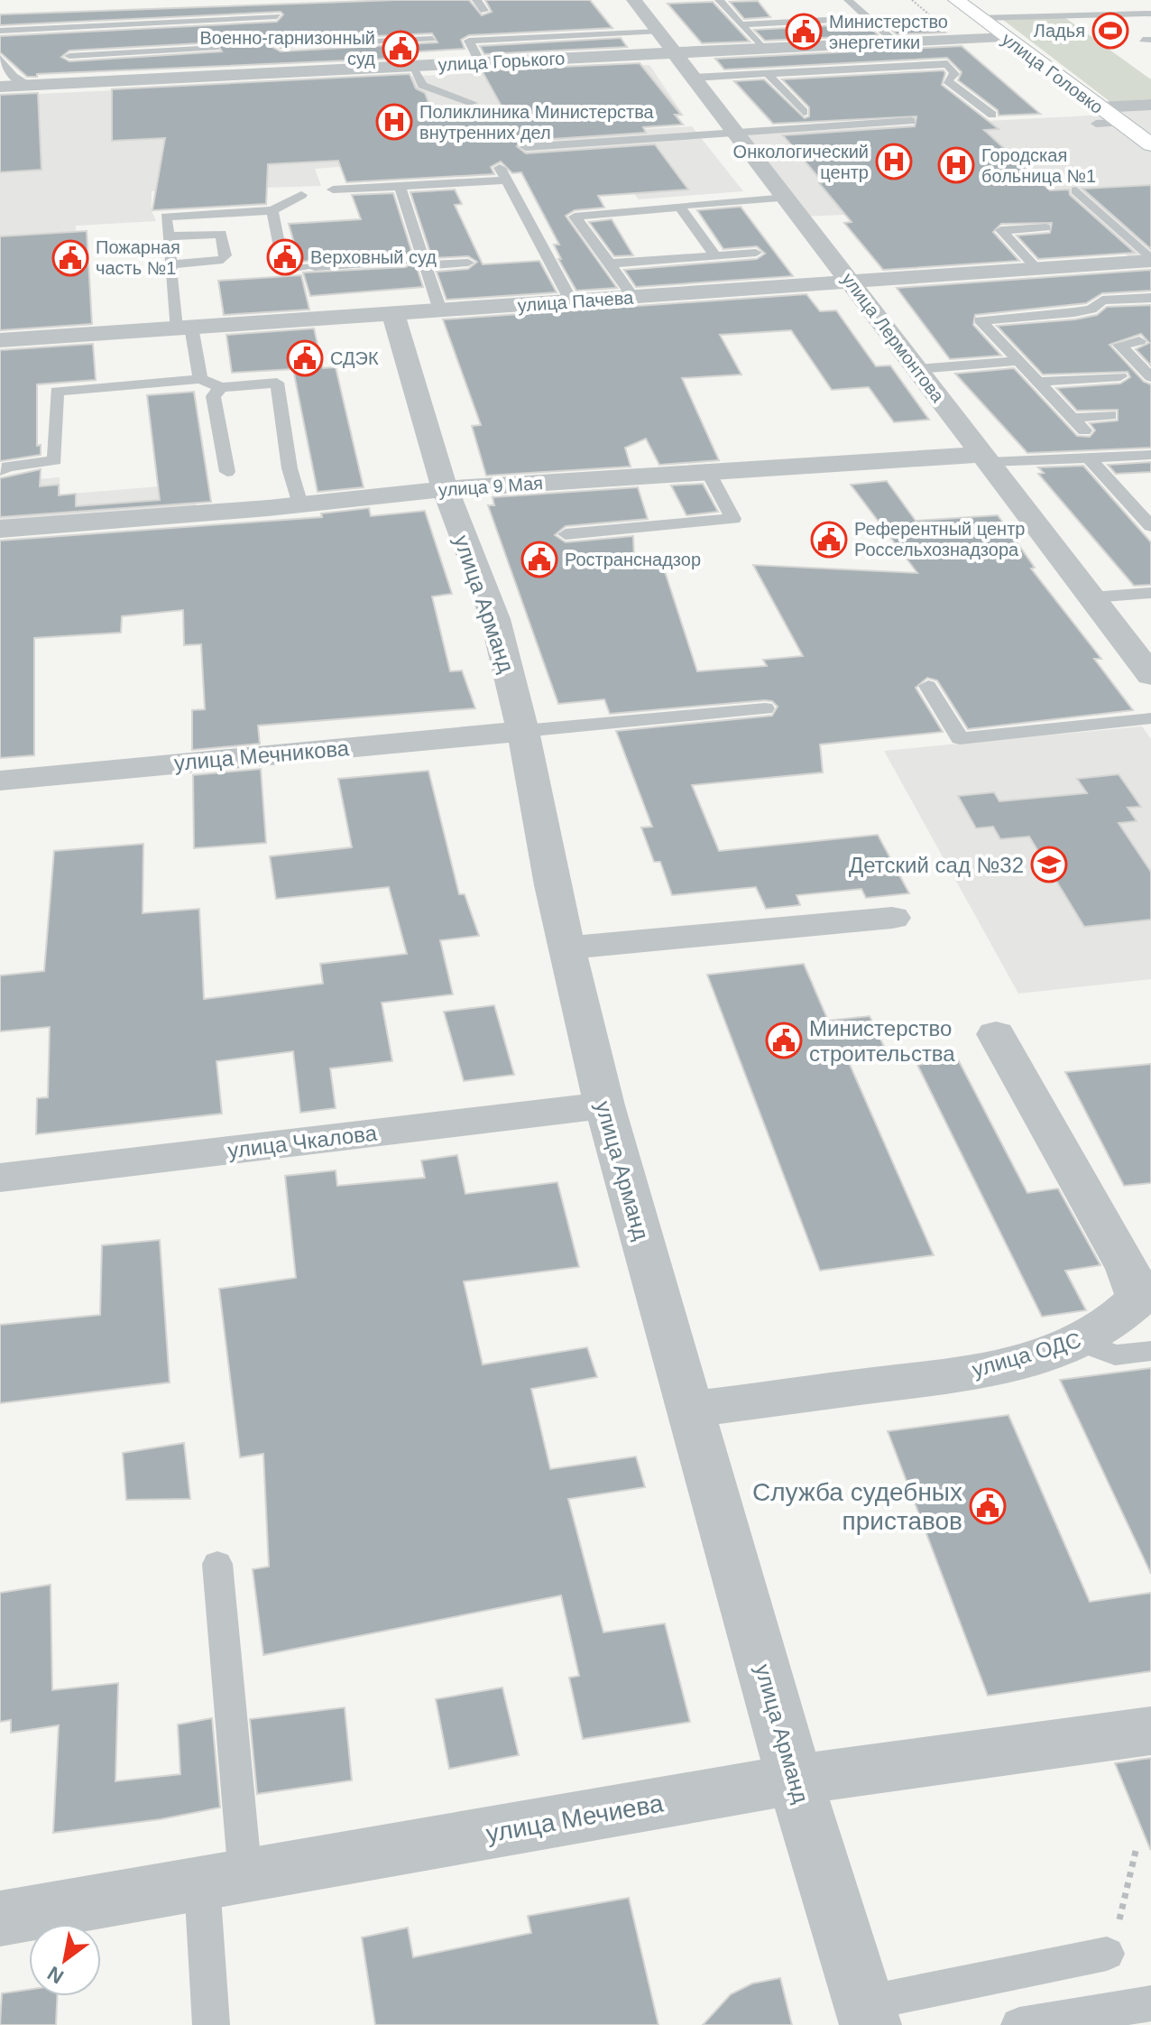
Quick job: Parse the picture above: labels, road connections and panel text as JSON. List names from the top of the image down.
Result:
{
  "streets": {
    "street": [
      "улица Горького",
      "улица Головко",
      "улица Пачева",
      "улица Лермонтова",
      "улица 9 Мая",
      "улица Арманд",
      "улица Мечникова",
      "улица Чкалова",
      "улица ОДС",
      "улица Мечиева"
    ]
  },
  "crossings": [
    ["улица Горького", "улица Головко"],
    ["улица Горького", "улица Лермонтова"],
    ["улица Пачева", "улица Лермонтова"],
    ["улица Пачева", "улица Арманд"],
    ["улица Лермонтова", "улица 9 Мая"],
    ["улица 9 Мая", "улица Арманд"],
    ["улица Арманд", "улица Мечникова"],
    ["улица Арманд", "улица Чкалова"],
    ["улица Арманд", "улица ОДС"],
    ["улица Арманд", "улица Мечиева"]
  ],
  "places": {
    "sports": ["Ладья"],
    "public building": [
      "Министерство энергетики",
      "Военно-гарнизонный суд",
      "Верховный суд",
      "Пожарная часть №1",
      "СДЭК",
      "Референтный центр Россельхознадзора",
      "Ространснадзор",
      "Министерство строительства",
      "Служба судебных приставов"
    ],
    "hospital": ["Поликлиника Министерства внутренних дел", "Онкологический центр", "Городская больница №1"],
    "school or university": ["Детский сад №32"]
  },
  "north": "bottom left"
}
